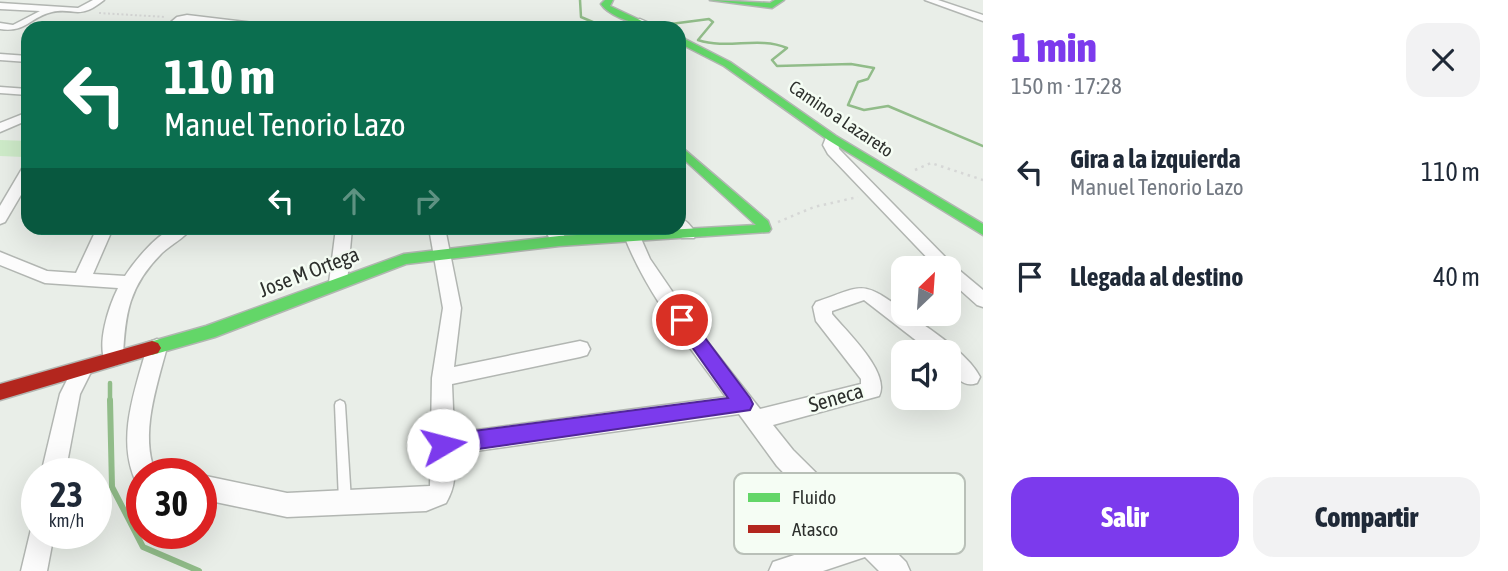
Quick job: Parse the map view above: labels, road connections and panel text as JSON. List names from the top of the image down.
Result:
{
  "streets": {
    "street": ["Camino a Lazareto", "Jose M Ortega", "Seneca"]
  },
  "legend": ["Fluido", "Atasco"],
  "north": "top right",
  "page": {
    "heading": ["1 min", "150 m · 17:28"],
    "turn": ["110 m", "Manuel Tenorio Lazo"],
    "list": [
      {
        "name": "Gira a la izquierda",
        "note": "Manuel Tenorio Lazo",
        "value": "110 m"
      },
      {
        "name": "Llegada al destino",
        "value": "40 m"
      }
    ],
    "speed": "23 km/h",
    "limit": "30",
    "buttons": ["Salir", "Compartir"]
  }
}
